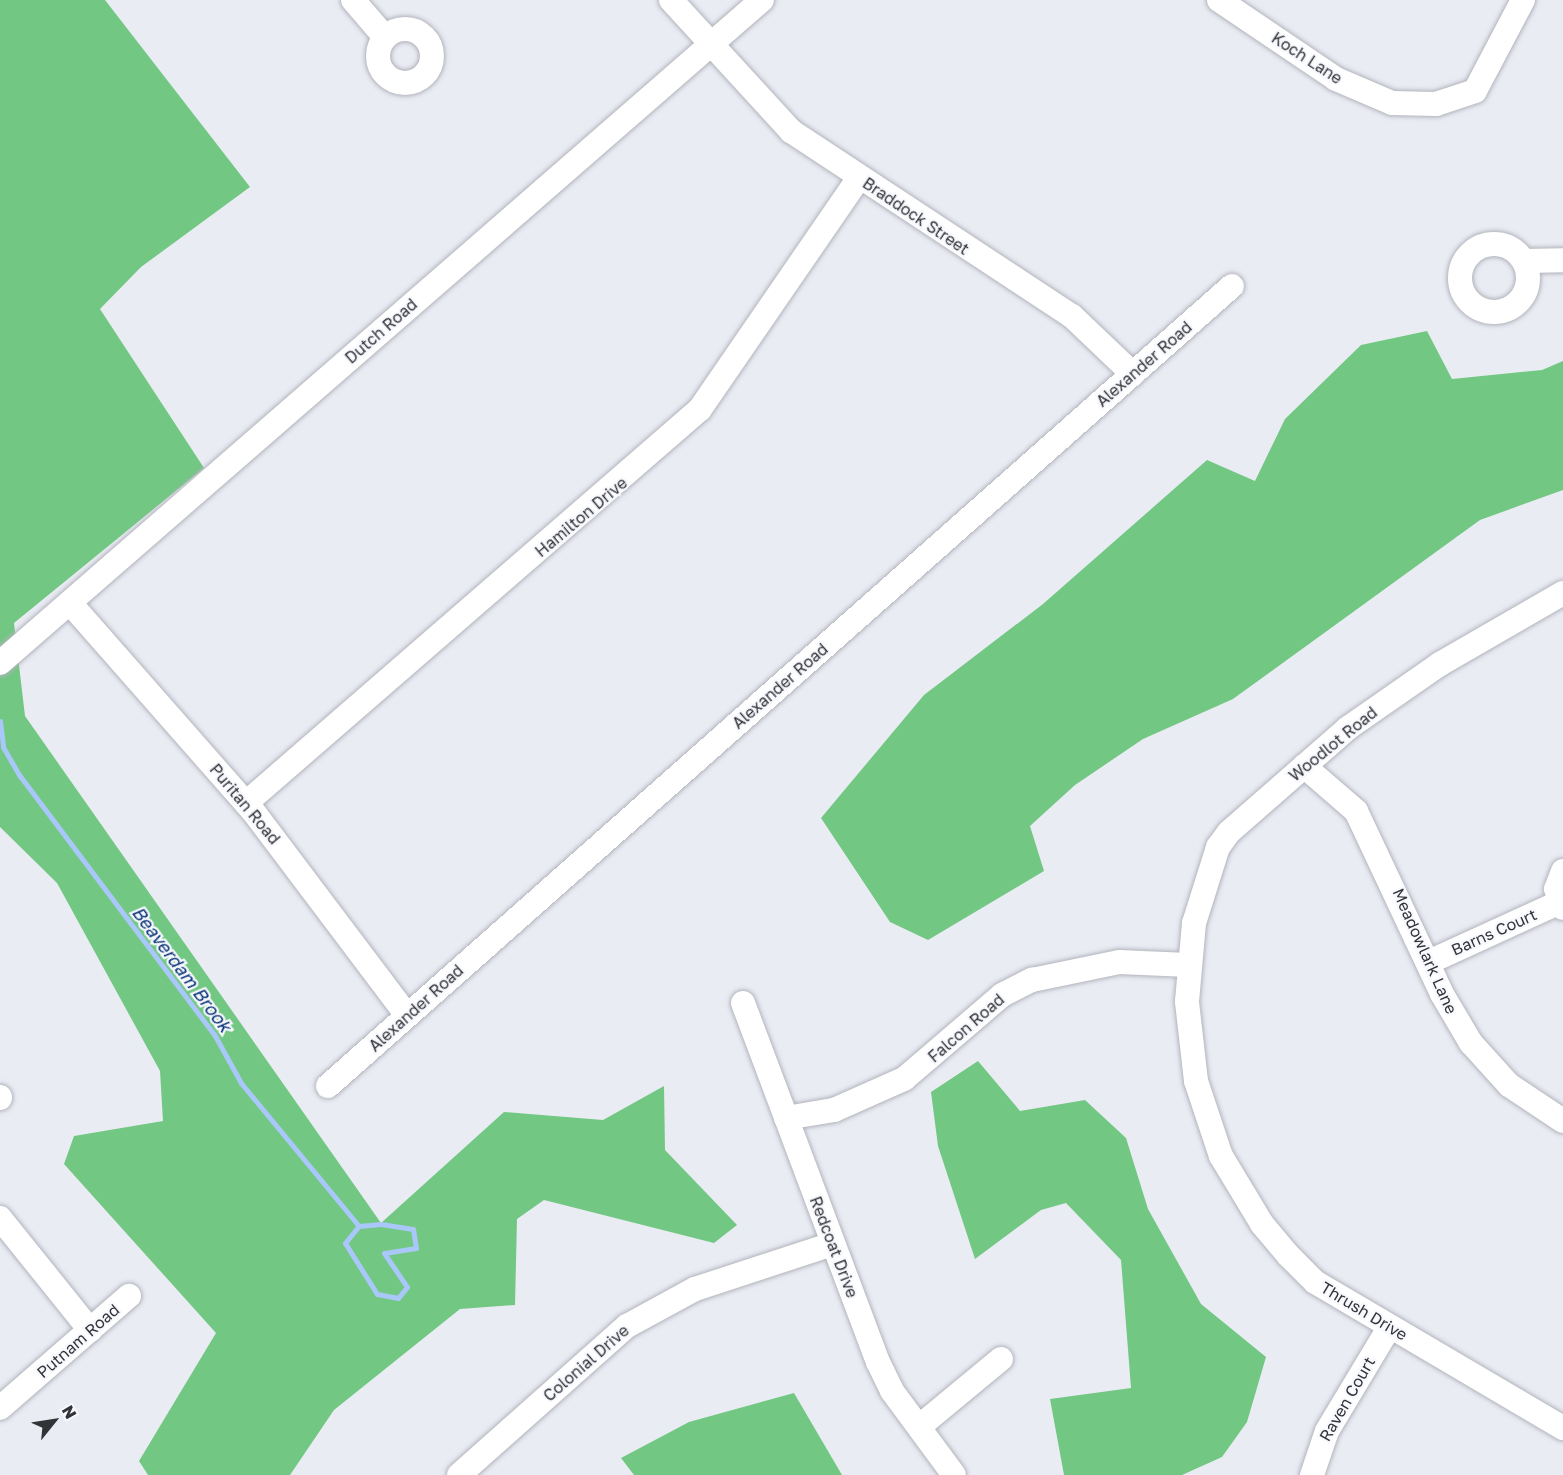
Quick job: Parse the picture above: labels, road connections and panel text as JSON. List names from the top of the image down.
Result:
{
  "streets": {
    "street": [
      "Koch Lane",
      "Braddock Street",
      "Dutch Road",
      "Alexander Road",
      "Hamilton Drive",
      "Woodlot Road",
      "Puritan Road",
      "Barns Court",
      "Meadowlark Lane",
      "Falcon Road",
      "Redcoat Drive",
      "Thrush Drive",
      "Putnam Road",
      "Colonial Drive",
      "Raven Court"
    ]
  },
  "crossings": [
    ["Braddock Street", "Dutch Road"],
    ["Braddock Street", "Alexander Road"],
    ["Braddock Street", "Hamilton Drive"],
    ["Dutch Road", "Puritan Road"],
    ["Alexander Road", "Puritan Road"],
    ["Hamilton Drive", "Puritan Road"],
    ["Woodlot Road", "Meadowlark Lane"],
    ["Woodlot Road", "Falcon Road"],
    ["Woodlot Road", "Thrush Drive"],
    ["Barns Court", "Meadowlark Lane"],
    ["Falcon Road", "Redcoat Drive"],
    ["Falcon Road", "Thrush Drive"],
    ["Redcoat Drive", "Colonial Drive"],
    ["Thrush Drive", "Raven Court"]
  ],
  "water": ["Beaverdam Brook"],
  "north": "top right"
}
